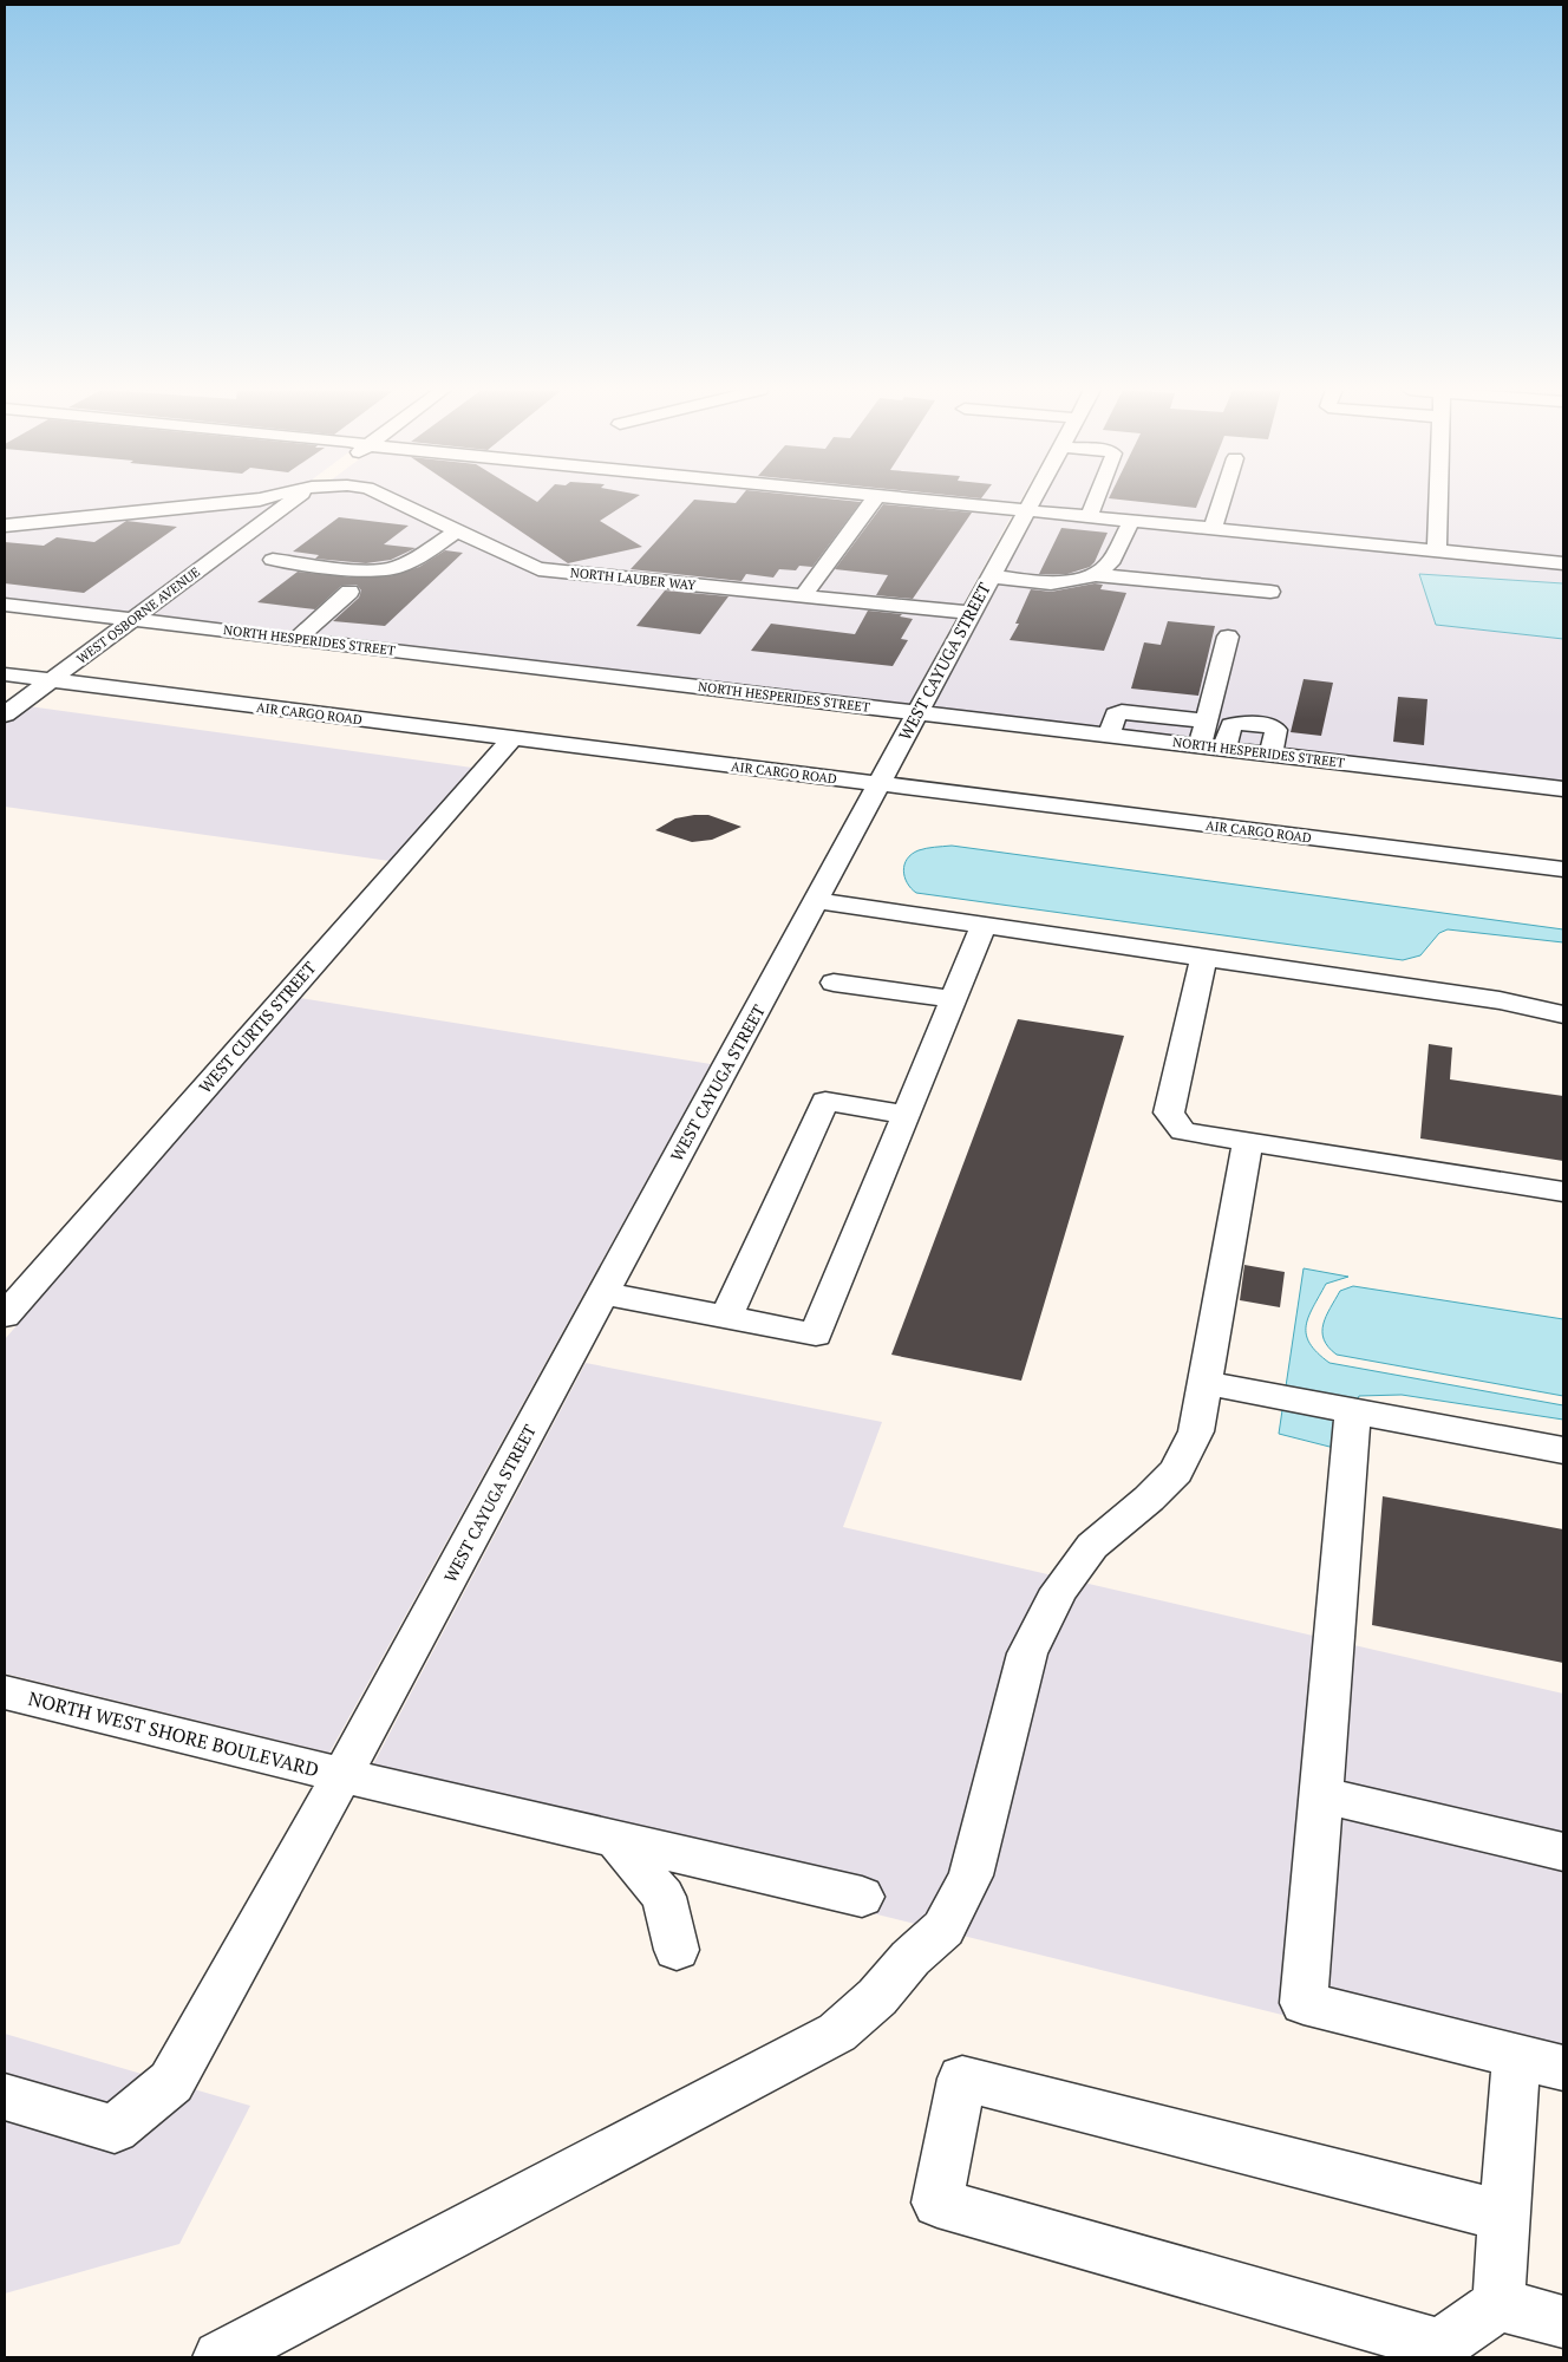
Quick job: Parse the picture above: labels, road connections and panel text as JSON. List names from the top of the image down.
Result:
{
  "streets": {
    "street": [
      "NORTH LAUBER WAY",
      "WEST OSBORNE AVENUE",
      "NORTH HESPERIDES STREET",
      "WEST CAYUGA STREET",
      "AIR CARGO ROAD",
      "WEST CURTIS STREET",
      "NORTH WEST SHORE BOULEVARD"
    ]
  },
  "crossings": [
    ["NORTH LAUBER WAY", "WEST CAYUGA STREET"],
    ["WEST OSBORNE AVENUE", "NORTH HESPERIDES STREET"],
    ["WEST OSBORNE AVENUE", "AIR CARGO ROAD"],
    ["NORTH HESPERIDES STREET", "WEST CAYUGA STREET"],
    ["WEST CAYUGA STREET", "AIR CARGO ROAD"],
    ["WEST CAYUGA STREET", "NORTH WEST SHORE BOULEVARD"],
    ["AIR CARGO ROAD", "WEST CURTIS STREET"]
  ]
}
